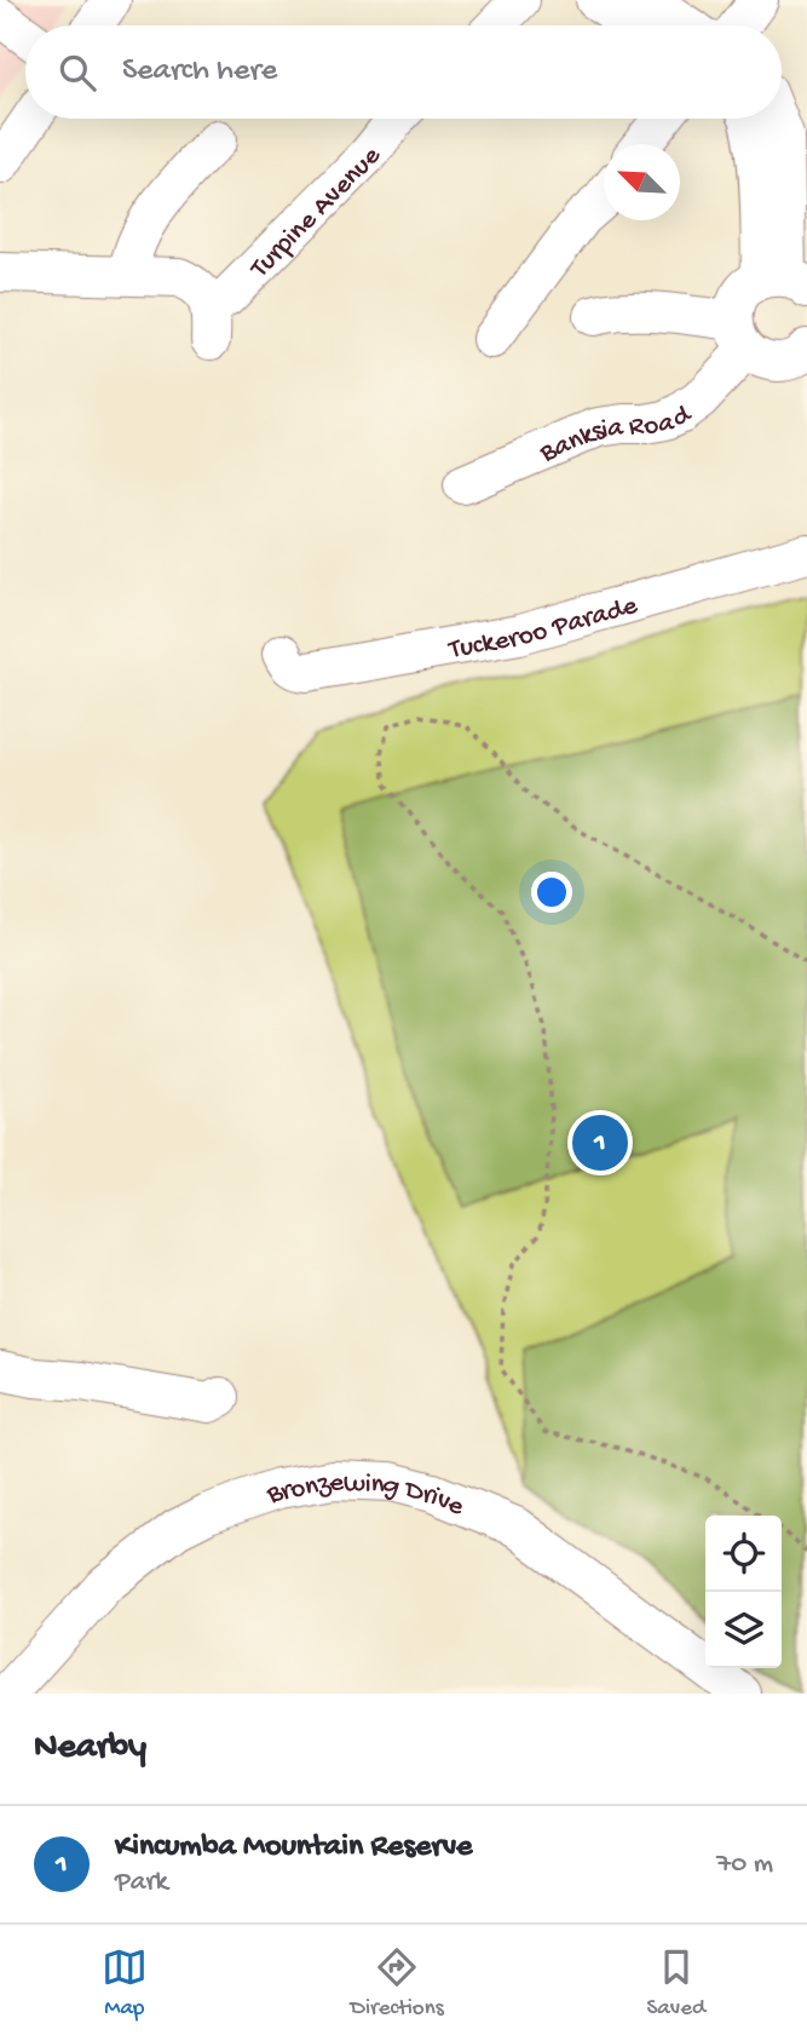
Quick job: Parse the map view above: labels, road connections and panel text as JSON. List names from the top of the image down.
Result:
{
  "streets": {
    "street": [
      "Turpine Avenue",
      "Banksia Road",
      "Tuckeroo Parade",
      "Bronzewing Drive"
    ]
  },
  "north": "top left",
  "page": {
    "search": "Search here",
    "pins": "1",
    "heading": "Nearby",
    "list": [
      {
        "mark": "1",
        "name": "Kincumba Mountain Reserve",
        "note": "Park",
        "value": "70 m"
      }
    ],
    "nav": ["Map", "Directions", "Saved"]
  }
}
